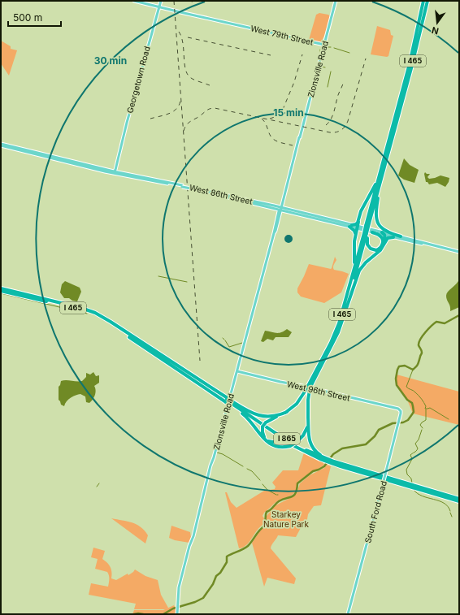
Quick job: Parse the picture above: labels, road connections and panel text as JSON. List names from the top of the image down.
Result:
{
  "streets": {
    "highway": ["I 465", "I 865"],
    "main road": [
      "West 79th Street",
      "Zionsville Road",
      "Georgetown Road",
      "West 86th Street",
      "West 96th Street",
      "South Ford Road"
    ]
  },
  "crossings": [
    ["West 79th Street", "Zionsville Road"],
    ["West 79th Street", "Georgetown Road"],
    ["I 465", "West 86th Street"],
    ["I 465", "I 865"],
    ["Zionsville Road", "West 86th Street"],
    ["Zionsville Road", "West 96th Street"],
    ["Georgetown Road", "West 86th Street"],
    ["West 96th Street", "South Ford Road"]
  ],
  "parks": ["Starkey Nature Park"],
  "scale_bar": "500 m",
  "north": "bottom",
  "rings": ["30 min", "15 min"]
}
